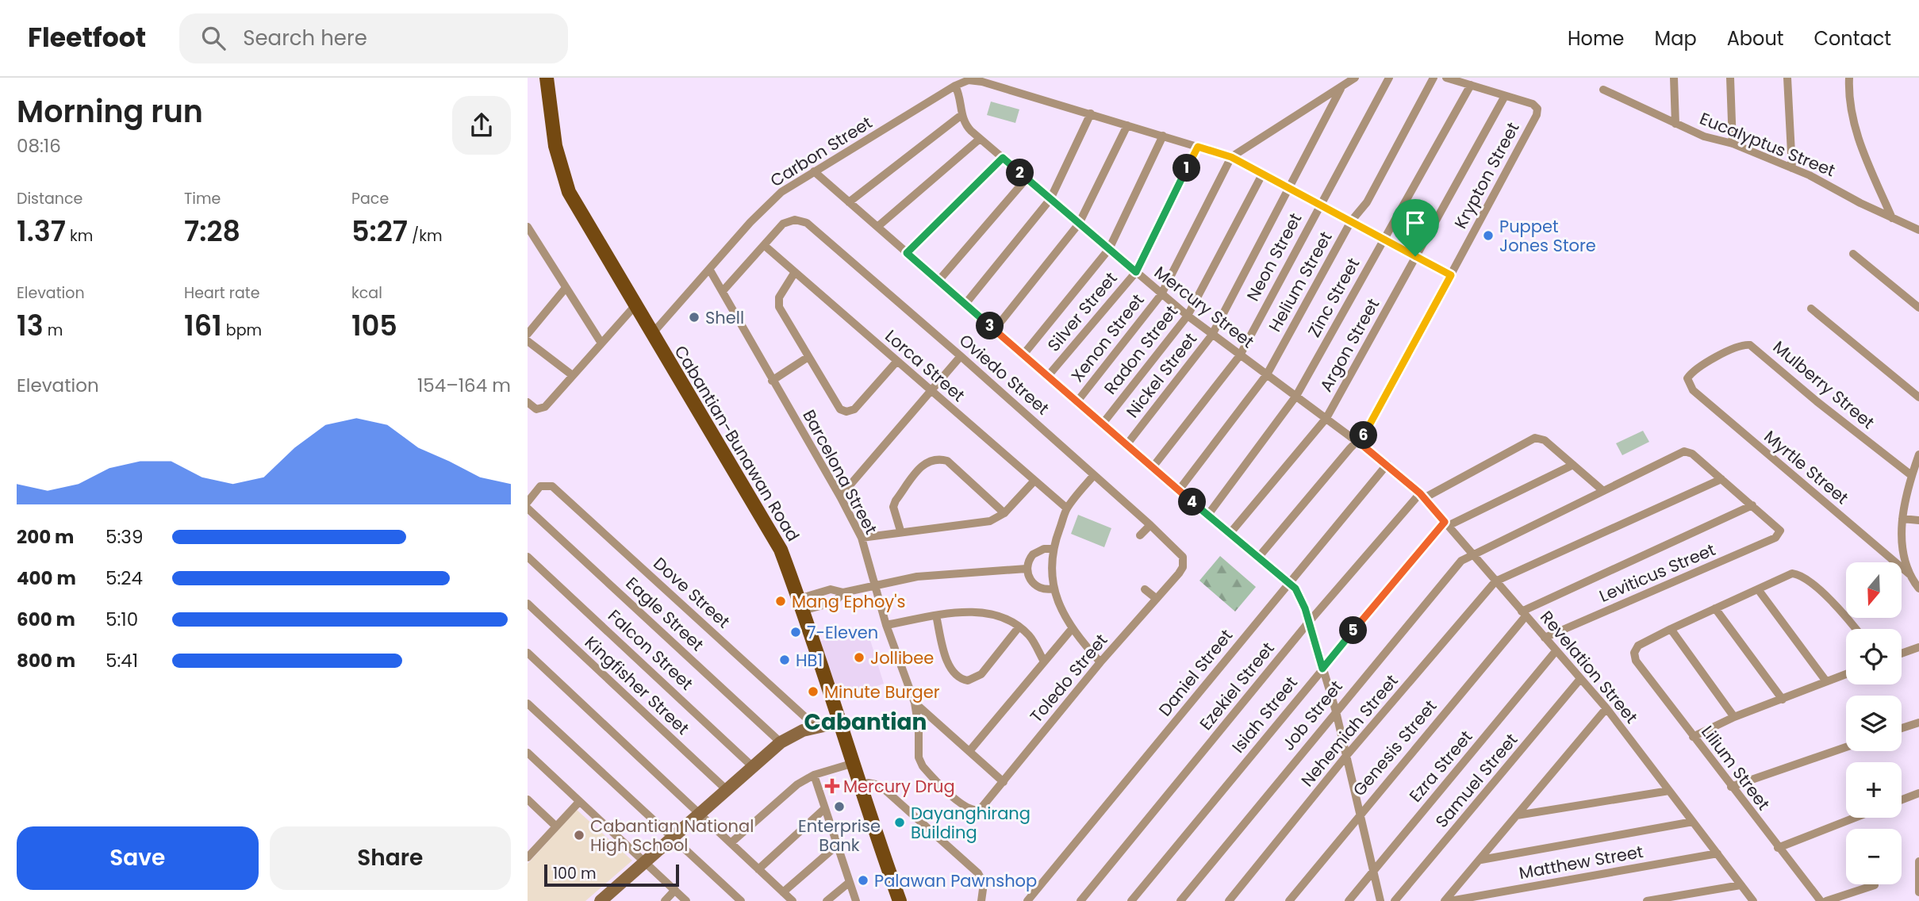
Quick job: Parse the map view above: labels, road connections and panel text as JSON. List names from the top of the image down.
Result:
{
  "streets": {
    "main road": ["Cabantian-Bunawan Road"],
    "street": [
      "Eucalyptus Street",
      "Carbon Street",
      "Krypton Street",
      "Neon Street",
      "Helium Street",
      "Zinc Street",
      "Mercury Street",
      "Silver Street",
      "Xenon Street",
      "Argon Street",
      "Radon Street",
      "Lorca Street",
      "Oviedo Street",
      "Nickel Street",
      "Mulberry Street",
      "Myrtle Street",
      "Barcelona Street",
      "Leviticus Street",
      "Dove Street",
      "Eagle Street",
      "Falcon Street",
      "Revelation Street",
      "Daniel Street",
      "Toledo Street",
      "Kingfisher Street",
      "Ezekiel Street",
      "Isiah Street",
      "Job Street",
      "Nehemiah Street",
      "Genesis Street",
      "Ezra Street",
      "Lilium Street",
      "Samuel Street",
      "Matthew Street"
    ]
  },
  "crossings": [
    ["Carbon Street", "Mercury Street"],
    ["Carbon Street", "Cabantian-Bunawan Road"],
    ["Carbon Street", "Barcelona Street"],
    ["Krypton Street", "Mercury Street"],
    ["Krypton Street", "Argon Street"],
    ["Neon Street", "Mercury Street"],
    ["Helium Street", "Mercury Street"],
    ["Zinc Street", "Mercury Street"],
    ["Mercury Street", "Silver Street"],
    ["Mercury Street", "Xenon Street"],
    ["Mercury Street", "Argon Street"],
    ["Mercury Street", "Radon Street"],
    ["Mercury Street", "Nickel Street"],
    ["Mercury Street", "Revelation Street"],
    ["Mercury Street", "Daniel Street"],
    ["Lorca Street", "Oviedo Street"],
    ["Oviedo Street", "Toledo Street"],
    ["Mulberry Street", "Myrtle Street"],
    ["Barcelona Street", "Toledo Street"],
    ["Leviticus Street", "Revelation Street"],
    ["Revelation Street", "Daniel Street"],
    ["Revelation Street", "Ezekiel Street"],
    ["Revelation Street", "Isiah Street"],
    ["Revelation Street", "Job Street"],
    ["Revelation Street", "Nehemiah Street"],
    ["Revelation Street", "Genesis Street"],
    ["Revelation Street", "Ezra Street"],
    ["Revelation Street", "Samuel Street"],
    ["Revelation Street", "Matthew Street"]
  ],
  "districts": ["Cabantian"],
  "places": {
    "other": [
      "Puppet Jones Store",
      "Shell",
      "Mang Ephoy's",
      "7-Eleven",
      "Jollibee",
      "HB1",
      "Minute Burger",
      "Enterprise Bank",
      "Dayanghirang Building",
      "Cabantian National High School",
      "Palawan Pawnshop"
    ],
    "health": ["Mercury Drug"]
  },
  "scale_bar": "100 m",
  "north": "bottom",
  "page": {
    "header": "Fleetfoot",
    "search": "Search here",
    "nav": [
      "Home",
      "Map",
      "About",
      "Contact"
    ],
    "heading": ["Morning run", "08:16"],
    "pins": [
      "1",
      "2",
      "3",
      "6",
      "4",
      "5"
    ],
    "stats": [
      ["Distance", "1.37 km"],
      ["Time", "7:28"],
      ["Pace", "5:27 /km"],
      ["Elevation", "13 m"],
      ["Heart rate", "161 bpm"],
      ["kcal", "105"]
    ],
    "chart": ["Elevation", "154–164 m"],
    "list": [
      {
        "name": "200 m",
        "note": "5:39"
      },
      {
        "name": "400 m",
        "note": "5:24"
      },
      {
        "name": "600 m",
        "note": "5:10"
      },
      {
        "name": "800 m",
        "note": "5:41"
      }
    ],
    "map_buttons": ["+", "−"],
    "buttons": ["Save", "Share"],
    "scale": "100 m"
  }
}
